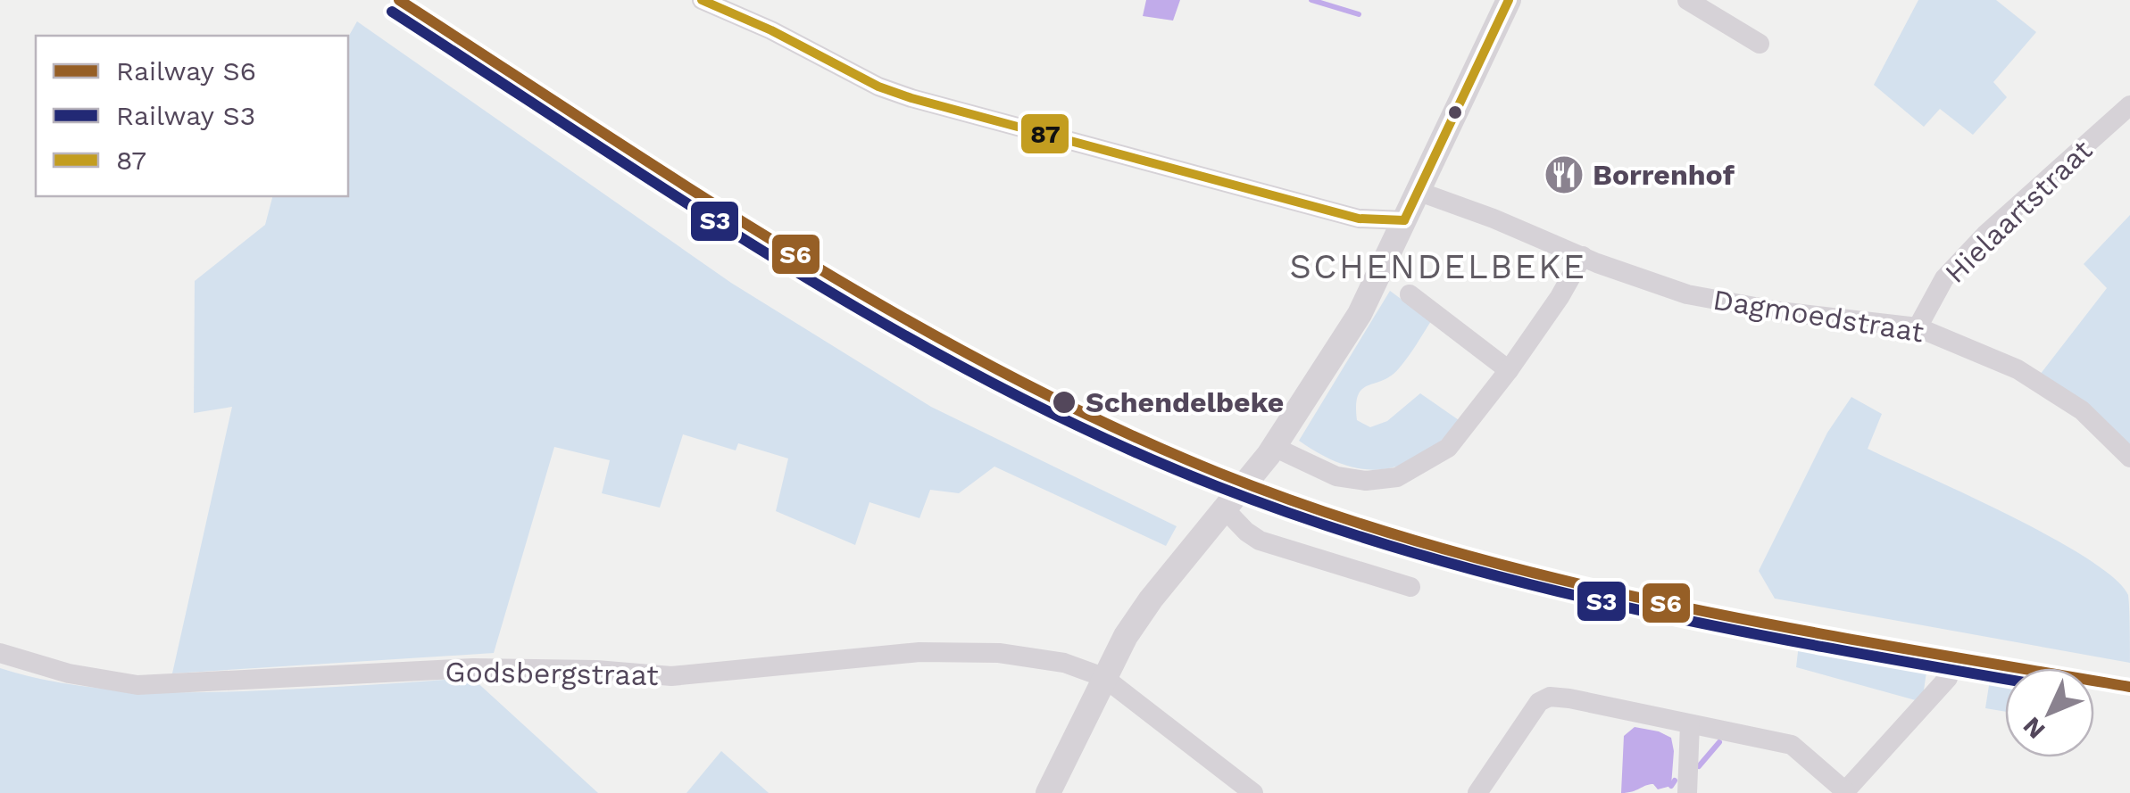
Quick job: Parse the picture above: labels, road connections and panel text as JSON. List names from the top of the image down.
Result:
{
  "streets": {
    "street": ["Hielaartstraat", "Dagmoedstraat", "Godsbergstraat"]
  },
  "crossings": [
    ["Hielaartstraat", "Dagmoedstraat"]
  ],
  "districts": ["SCHENDELBEKE"],
  "places": {
    "restaurant": ["Borrenhof"],
    "other": ["Schendelbeke"]
  },
  "lines": ["rail line S6", "transit line 87", "rail line S3"],
  "legend": ["Railway S6", "Railway S3", "87"],
  "north": "bottom left"
}
